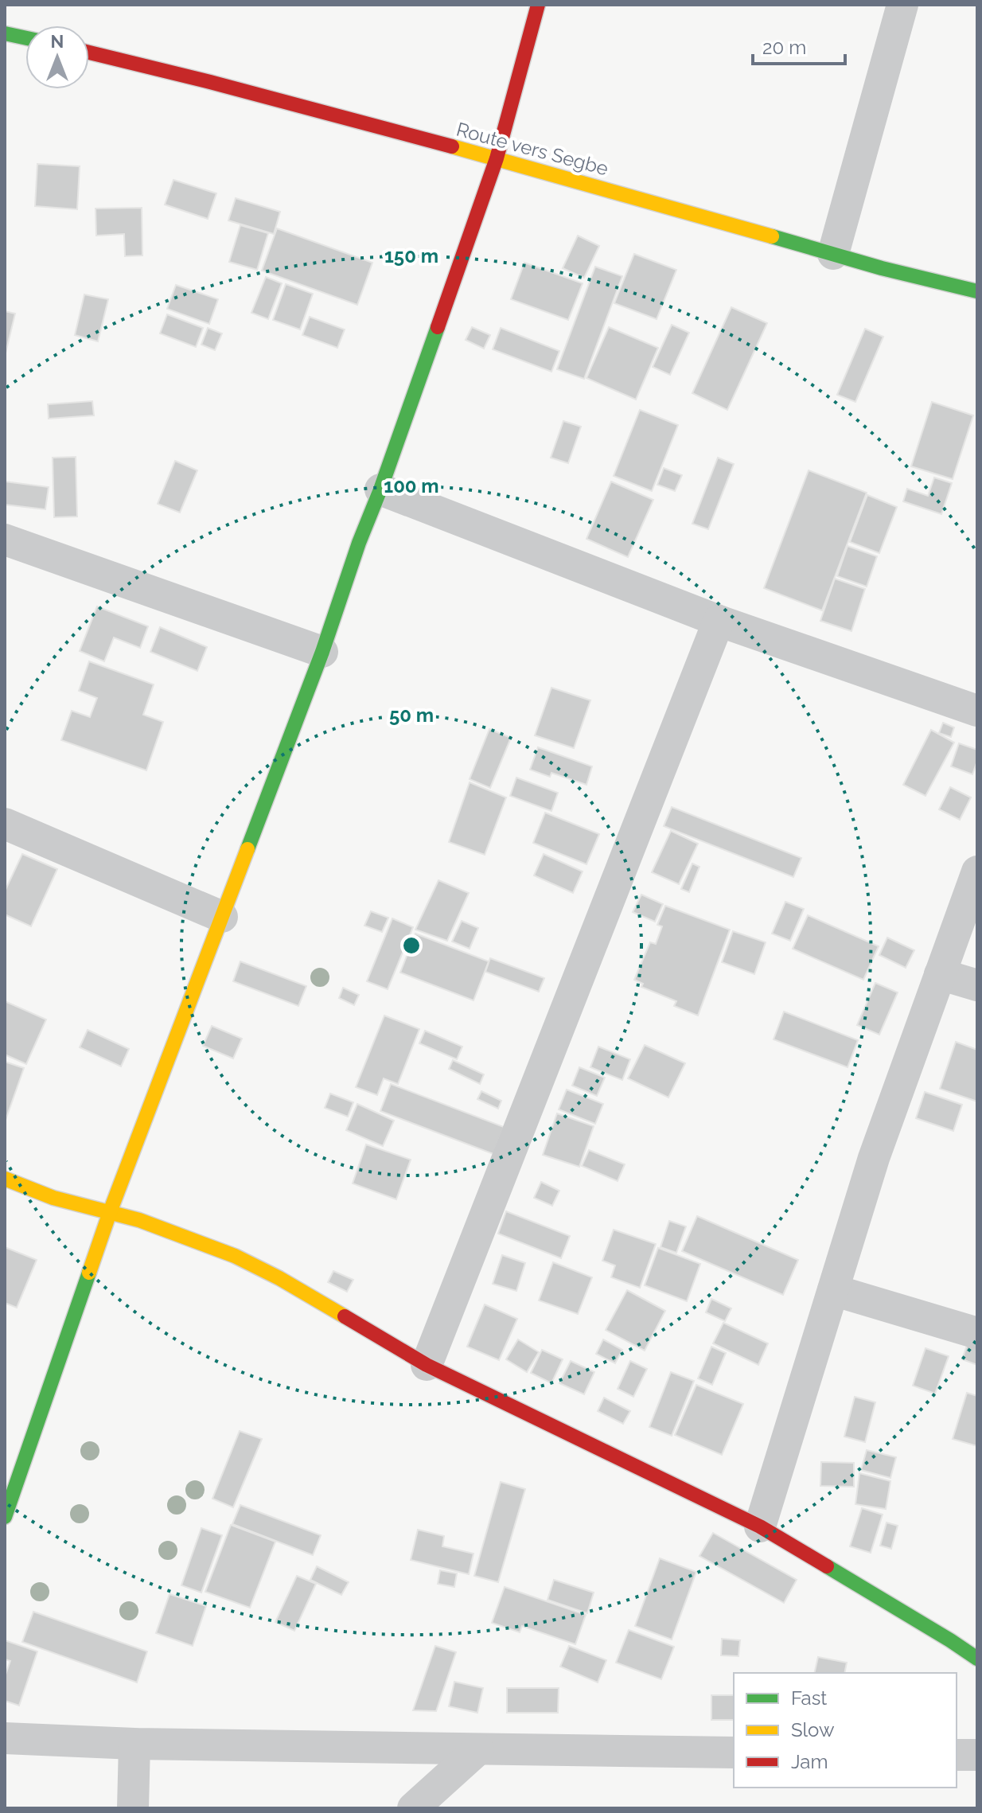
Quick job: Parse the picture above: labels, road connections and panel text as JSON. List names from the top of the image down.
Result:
{
  "streets": {
    "street": ["Route vers Segbe"]
  },
  "legend": ["Fast", "Slow", "Jam"],
  "scale_bar": "20 m",
  "north": "top",
  "rings": ["150 m", "100 m", "50 m"]
}
